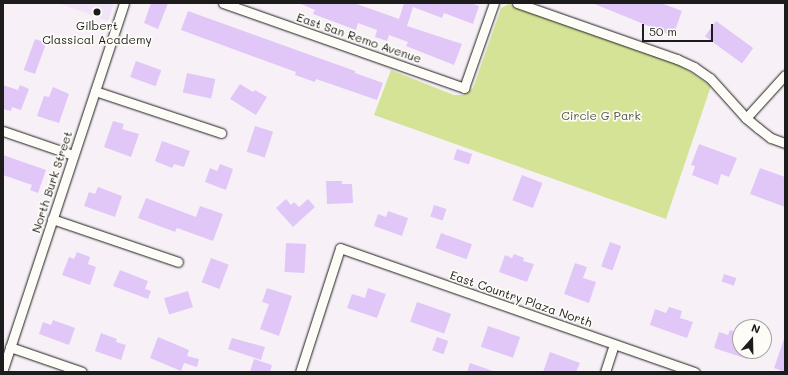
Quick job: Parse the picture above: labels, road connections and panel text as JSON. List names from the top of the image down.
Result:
{
  "streets": {
    "street": ["East San Remo Avenue", "North Burk Street", "East Country Plaza North"]
  },
  "parks": ["Circle G Park"],
  "places": ["Gilbert Classical Academy"],
  "scale_bar": "50 m",
  "north": "top"
}
